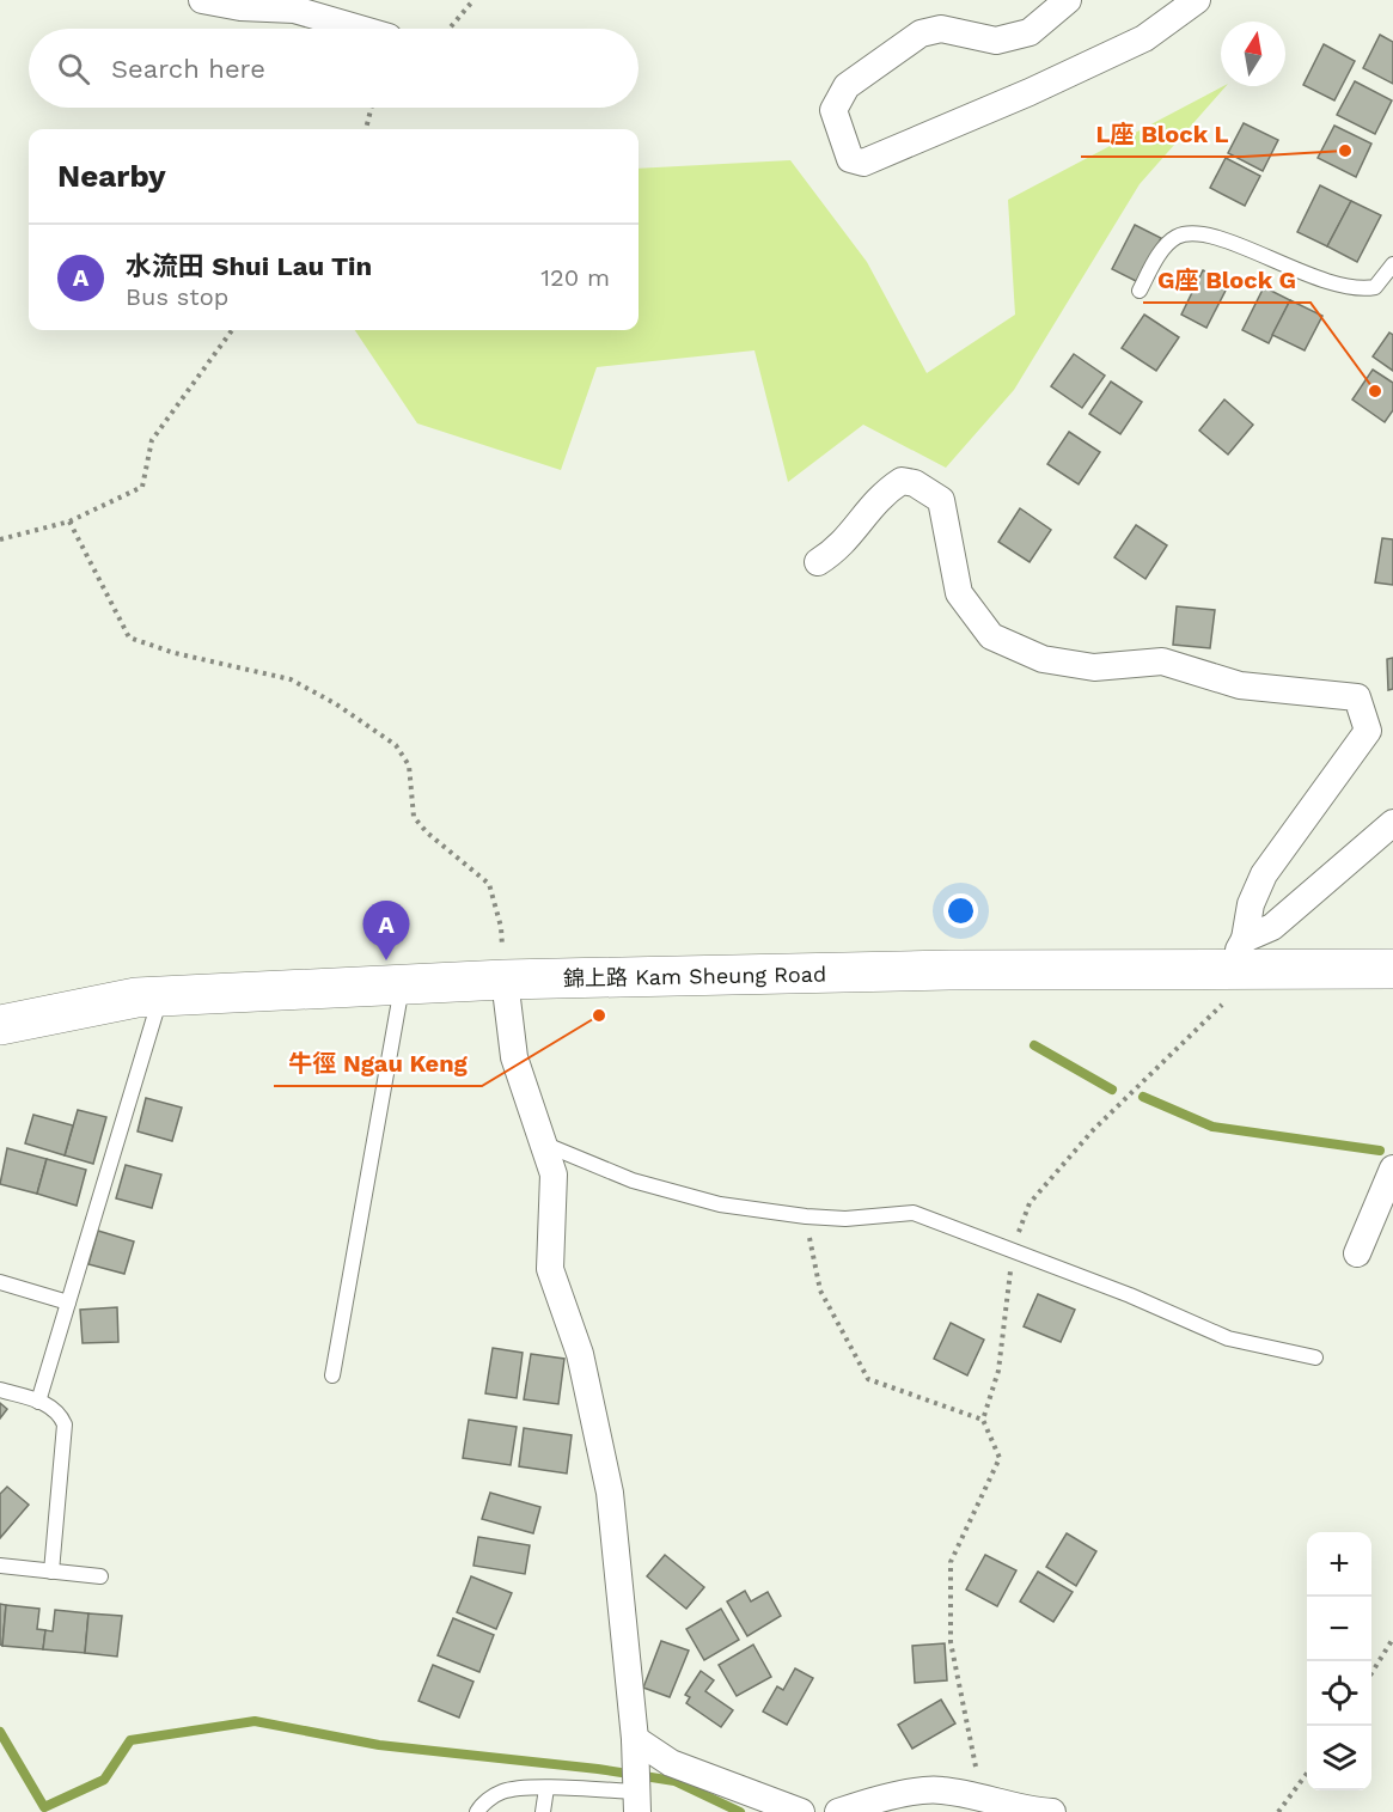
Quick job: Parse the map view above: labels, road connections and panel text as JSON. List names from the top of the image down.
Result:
{
  "streets": {
    "main road": ["錦上路 Kam Sheung Road"]
  },
  "places": ["L座 Block L", "G座 Block G", "牛徑 Ngau Keng"],
  "north": "top",
  "page": {
    "search": "Search here",
    "heading": "Nearby",
    "list": [
      {
        "mark": "A",
        "name": "水流田 Shui Lau Tin",
        "note": "Bus stop",
        "value": "120 m"
      }
    ],
    "pins": "A",
    "map_buttons": ["+", "−"]
  }
}
